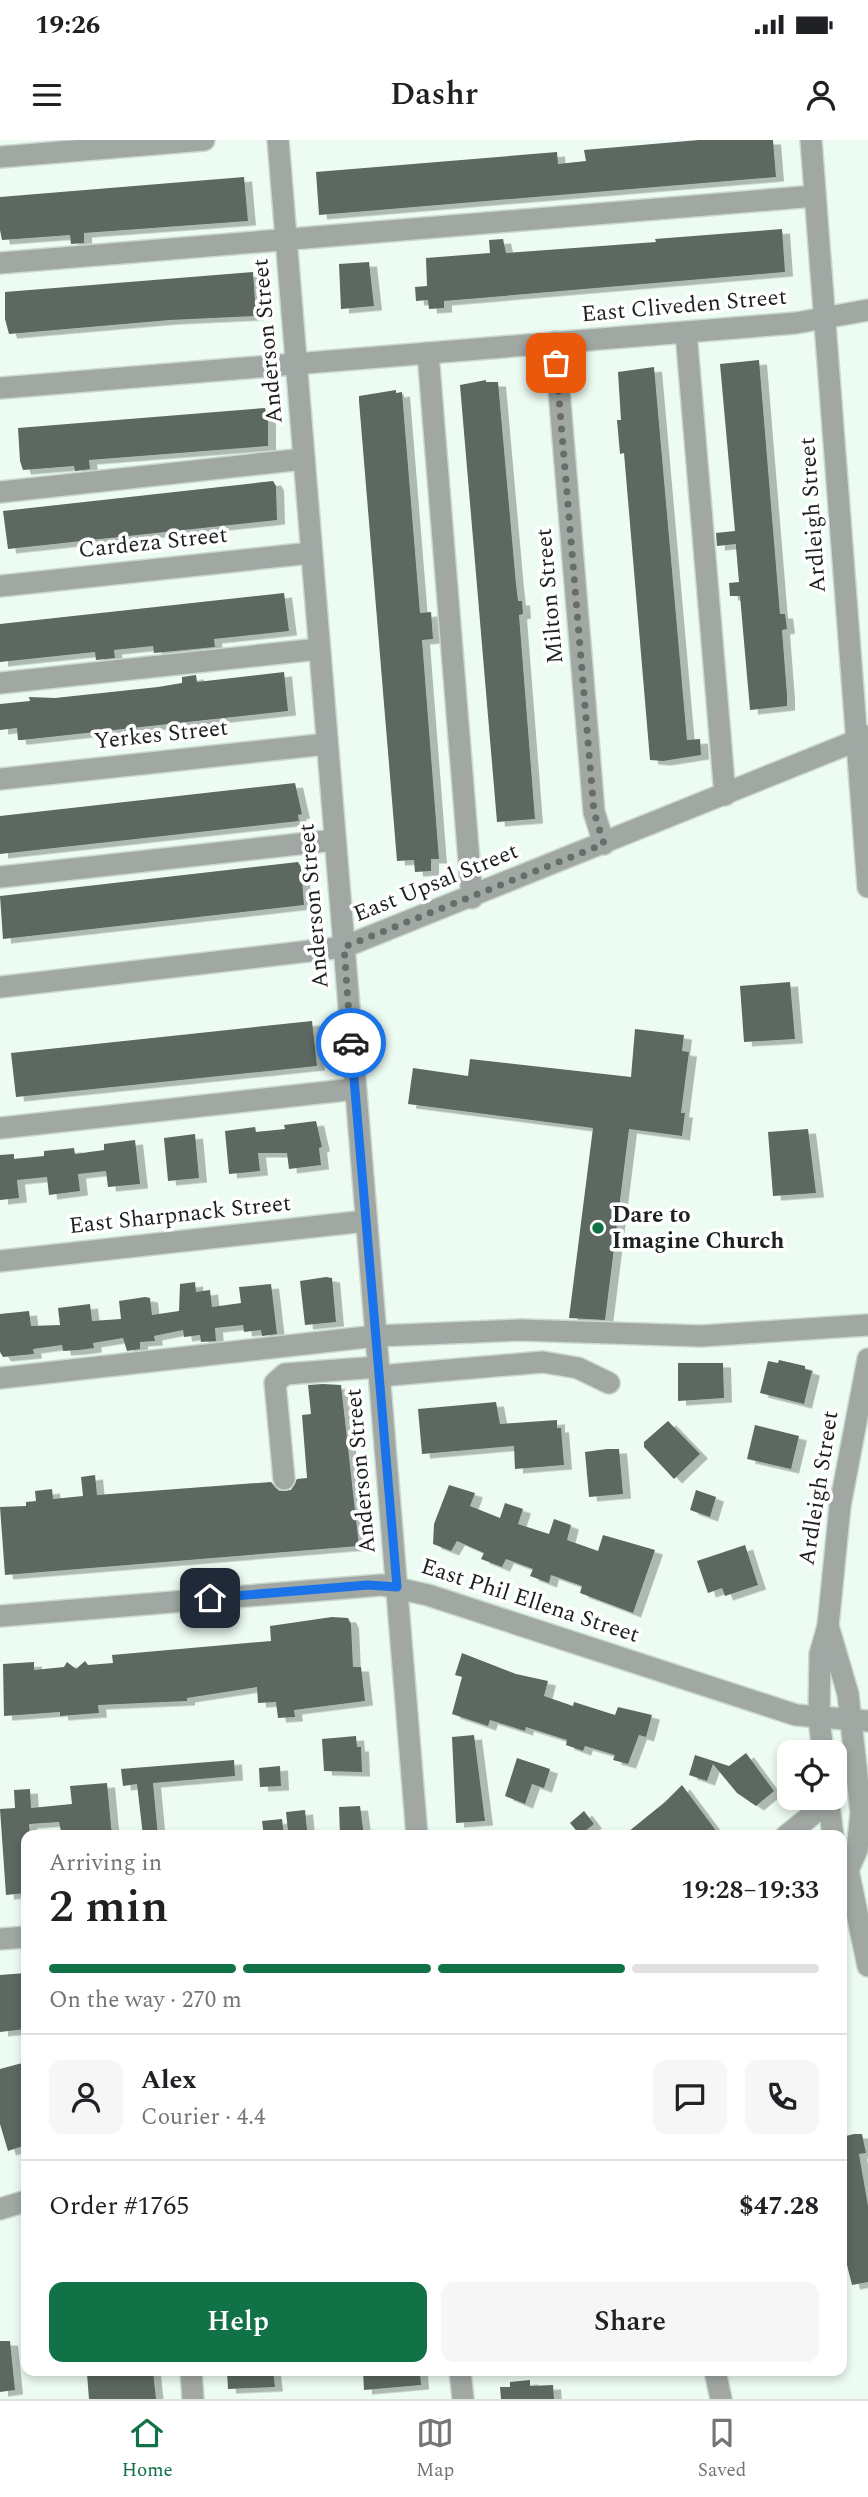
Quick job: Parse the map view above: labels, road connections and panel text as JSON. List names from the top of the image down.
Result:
{
  "streets": {
    "street": [
      "East Cliveden Street",
      "Anderson Street",
      "Ardleigh Street",
      "Cardeza Street",
      "Milton Street",
      "Yerkes Street",
      "East Upsal Street",
      "East Sharpnack Street",
      "East Phil Ellena Street"
    ]
  },
  "crossings": [
    ["East Cliveden Street", "Anderson Street"],
    ["East Cliveden Street", "Ardleigh Street"],
    ["East Cliveden Street", "Milton Street"],
    ["Anderson Street", "Cardeza Street"],
    ["Anderson Street", "Yerkes Street"],
    ["Anderson Street", "East Upsal Street"],
    ["Anderson Street", "East Sharpnack Street"],
    ["Anderson Street", "East Phil Ellena Street"],
    ["Ardleigh Street", "East Upsal Street"],
    ["Ardleigh Street", "East Phil Ellena Street"],
    ["Milton Street", "East Upsal Street"]
  ],
  "places": ["Dare to Imagine Church"],
  "page": {
    "status": "19:26",
    "header": "Dashr",
    "heading": ["2 min", "Arriving in", "19:28–19:33"],
    "panel": [
      "Alex",
      "Courier · 4.4",
      "Order #1765",
      "$47.28"
    ],
    "bar": "On the way · 270 m",
    "buttons": ["Help", "Share"],
    "tabs": ["Home", "Map", "Saved"]
  }
}
